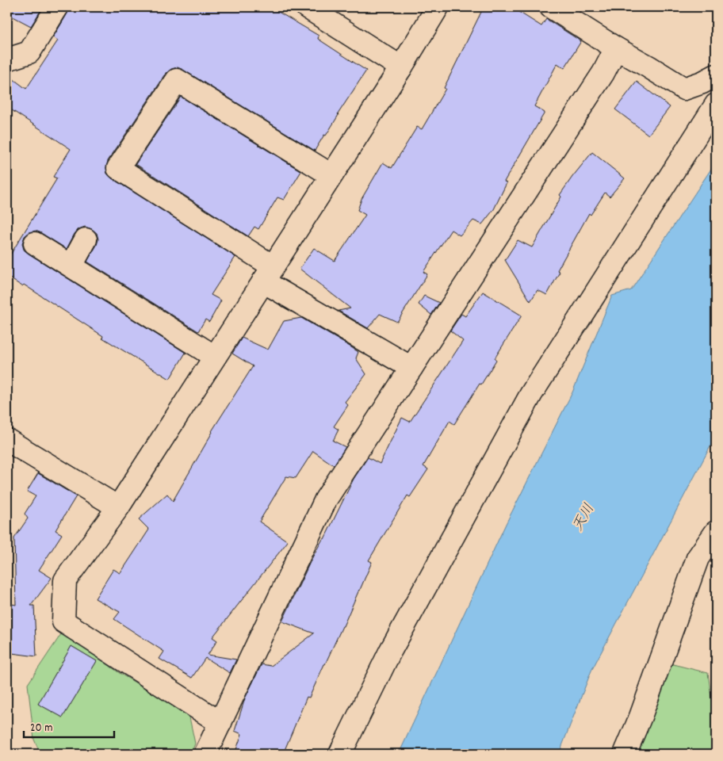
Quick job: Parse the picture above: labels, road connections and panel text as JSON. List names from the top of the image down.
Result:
{
  "water": ["天川"],
  "scale_bar": "20 m"
}
